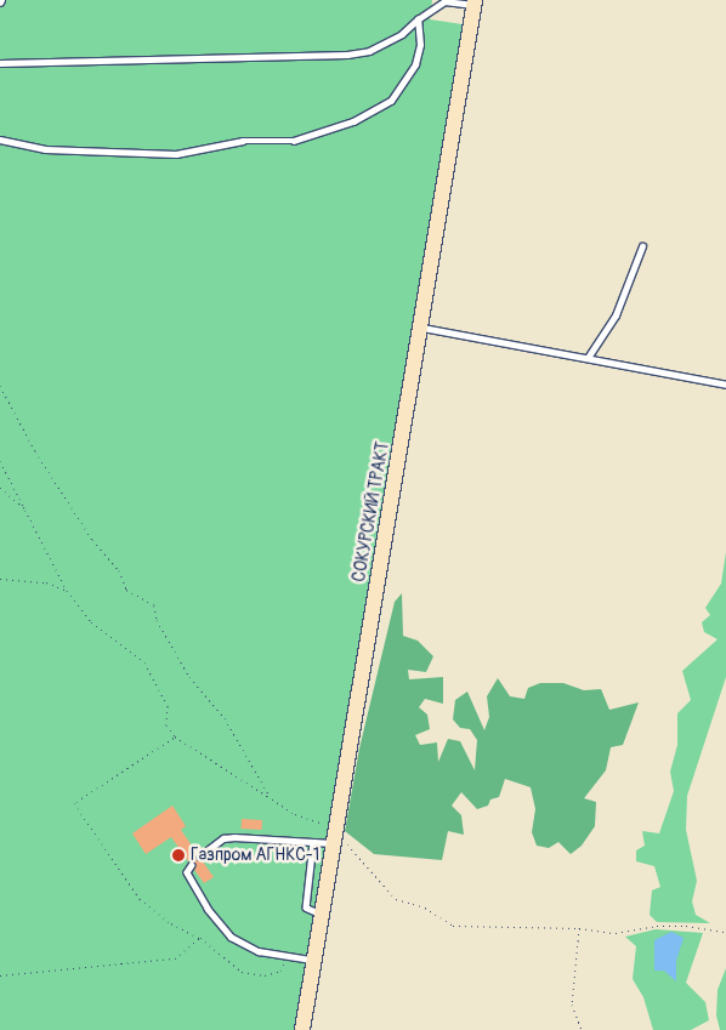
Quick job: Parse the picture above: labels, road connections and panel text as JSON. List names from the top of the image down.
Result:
{
  "streets": {
    "street": ["СОКУРСКИЙ ТРАКТ"]
  },
  "places": ["Газпром АГНКС-1"]
}
